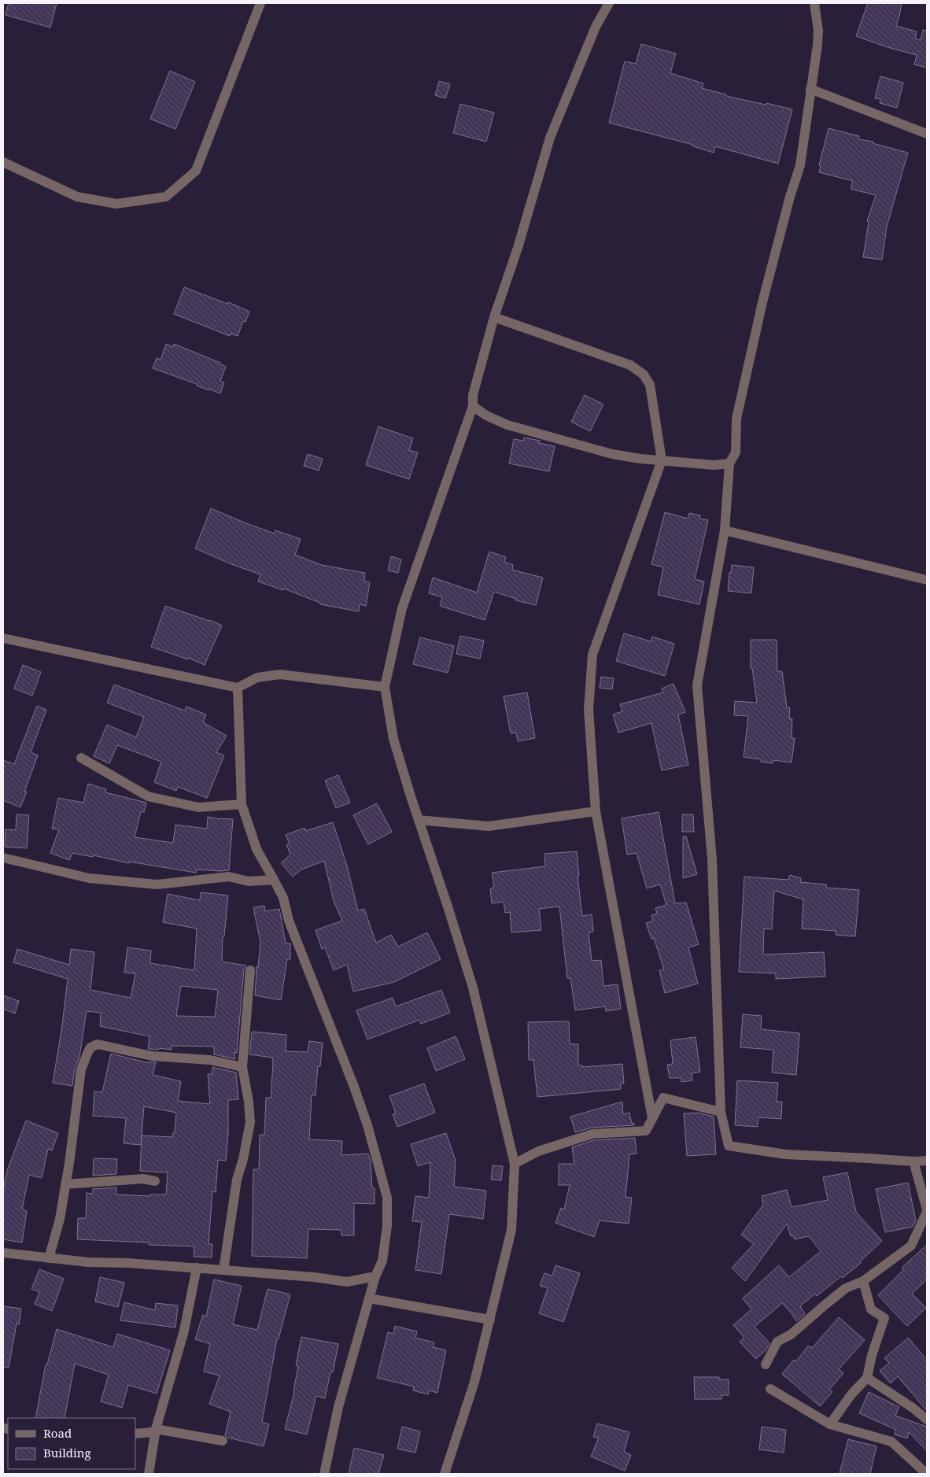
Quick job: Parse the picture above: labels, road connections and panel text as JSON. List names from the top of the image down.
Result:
{
  "legend": ["Road", "Building"]
}
